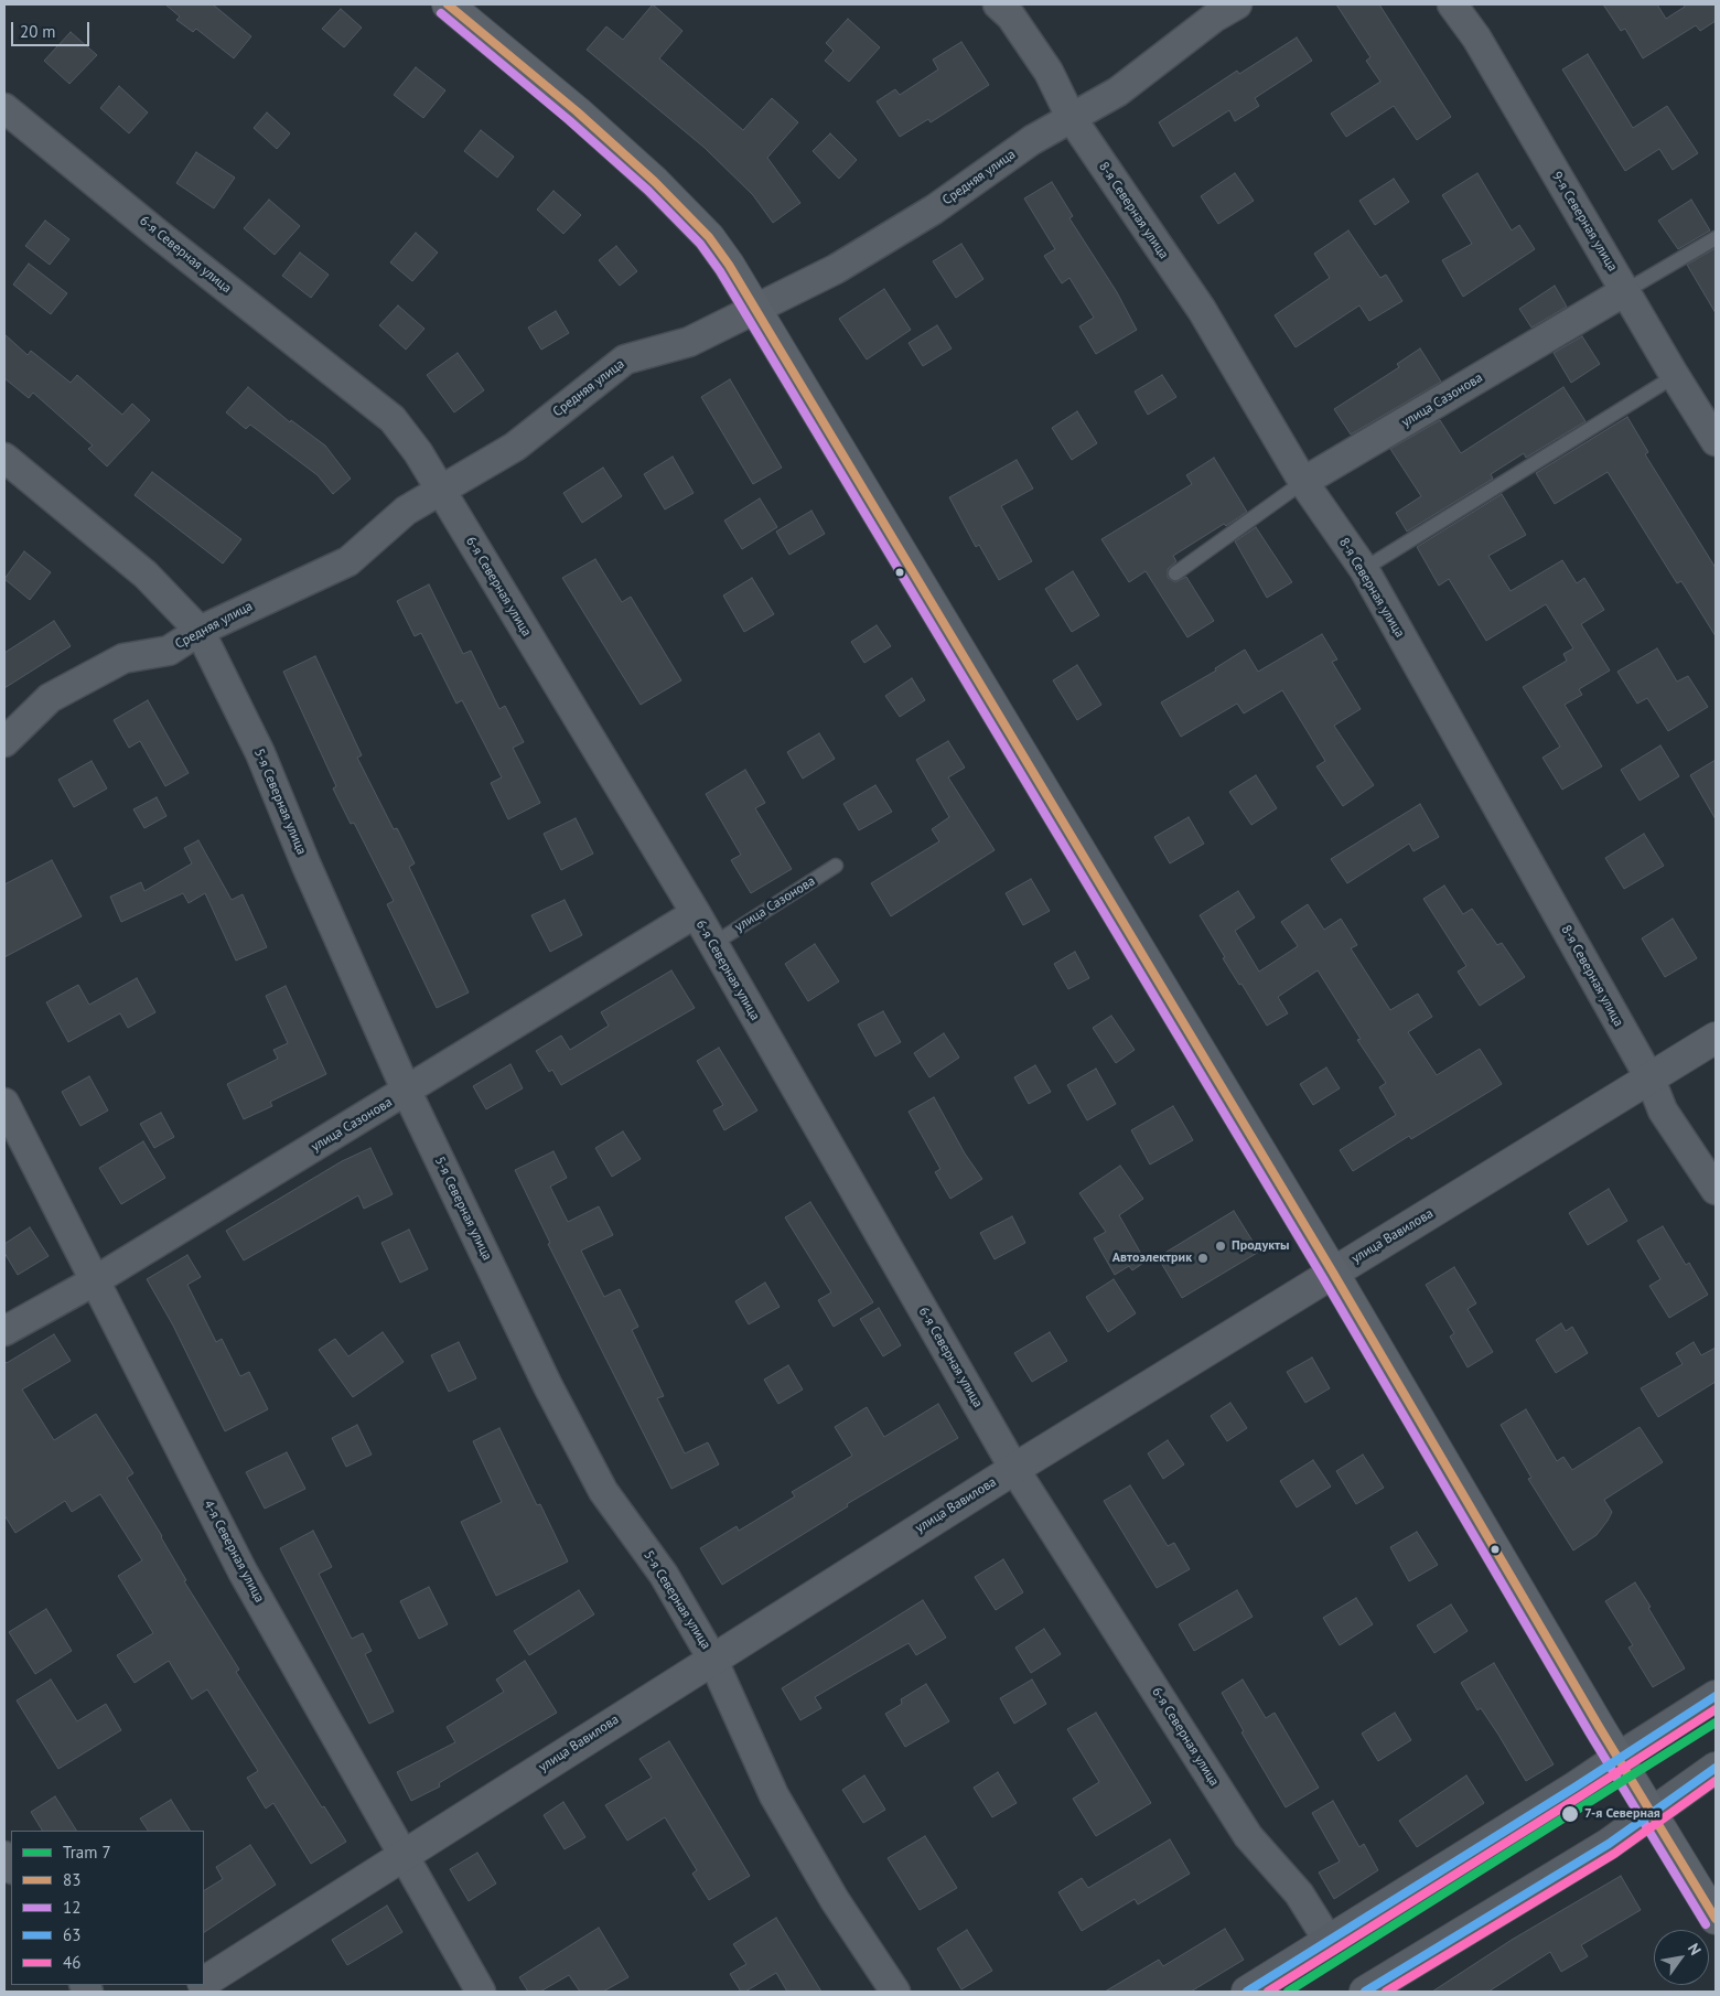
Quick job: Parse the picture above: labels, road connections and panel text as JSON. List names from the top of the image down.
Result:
{
  "streets": {
    "street": [
      "Средняя улица",
      "8-я Северная улица",
      "9-я Северная улица",
      "6-я Северная улица",
      "улица Сазонова",
      "5-я Северная улица",
      "улица Вавилова",
      "4-я Северная улица"
    ]
  },
  "crossings": [
    ["Средняя улица", "8-я Северная улица"],
    ["Средняя улица", "6-я Северная улица"],
    ["Средняя улица", "5-я Северная улица"],
    ["8-я Северная улица", "улица Сазонова"],
    ["8-я Северная улица", "улица Вавилова"],
    ["9-я Северная улица", "улица Сазонова"],
    ["6-я Северная улица", "улица Сазонова"],
    ["6-я Северная улица", "улица Вавилова"],
    ["улица Сазонова", "5-я Северная улица"],
    ["улица Сазонова", "4-я Северная улица"],
    ["5-я Северная улица", "улица Вавилова"],
    ["улица Вавилова", "4-я Северная улица"]
  ],
  "places": ["Продукты", "Автоэлектрик", "7-я Северная"],
  "lines": [
    "transit line 83",
    "transit line 12",
    "transit line 63",
    "transit line 46",
    "tram line 7"
  ],
  "legend": [
    "Tram 7",
    "83",
    "12",
    "63",
    "46"
  ],
  "scale_bar": "20 m",
  "north": "top right"
}
